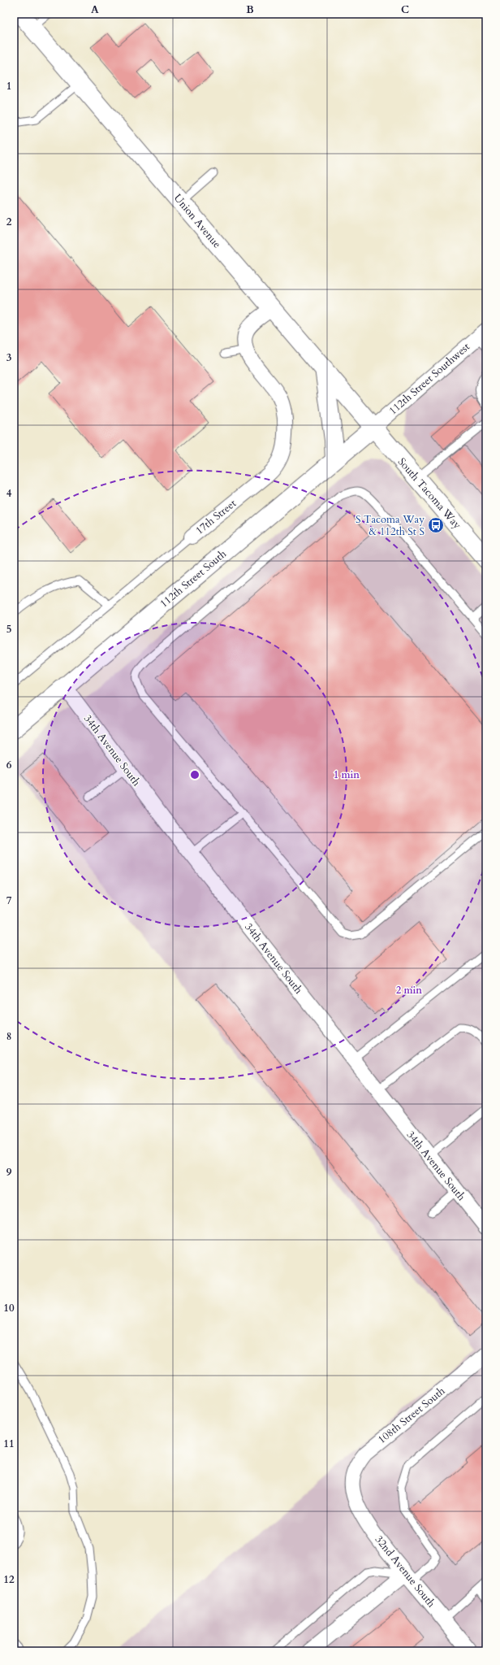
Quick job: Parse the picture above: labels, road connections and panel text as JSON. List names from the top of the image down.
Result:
{
  "streets": {
    "street": [
      "Union Avenue",
      "112th Street Southwest",
      "South Tacoma Way",
      "17th Street",
      "112th Street South",
      "34th Avenue South",
      "108th Street South",
      "32nd Avenue South"
    ]
  },
  "crossings": [
    ["Union Avenue", "112th Street Southwest"],
    ["Union Avenue", "South Tacoma Way"],
    ["Union Avenue", "17th Street"],
    ["Union Avenue", "112th Street South"],
    ["112th Street Southwest", "South Tacoma Way"],
    ["112th Street Southwest", "112th Street South"],
    ["South Tacoma Way", "112th Street South"],
    ["112th Street South", "34th Avenue South"],
    ["108th Street South", "32nd Avenue South"]
  ],
  "places": {
    "bus stop": ["S Tacoma Way & 112th St S"]
  },
  "grid": {
    "columns": ["A", "B", "C"],
    "rows": [
      "1",
      "2",
      "3",
      "4",
      "5",
      "6",
      "7",
      "8",
      "9",
      "10",
      "11",
      "12"
    ]
  },
  "rings": ["1 min", "2 min"]
}
